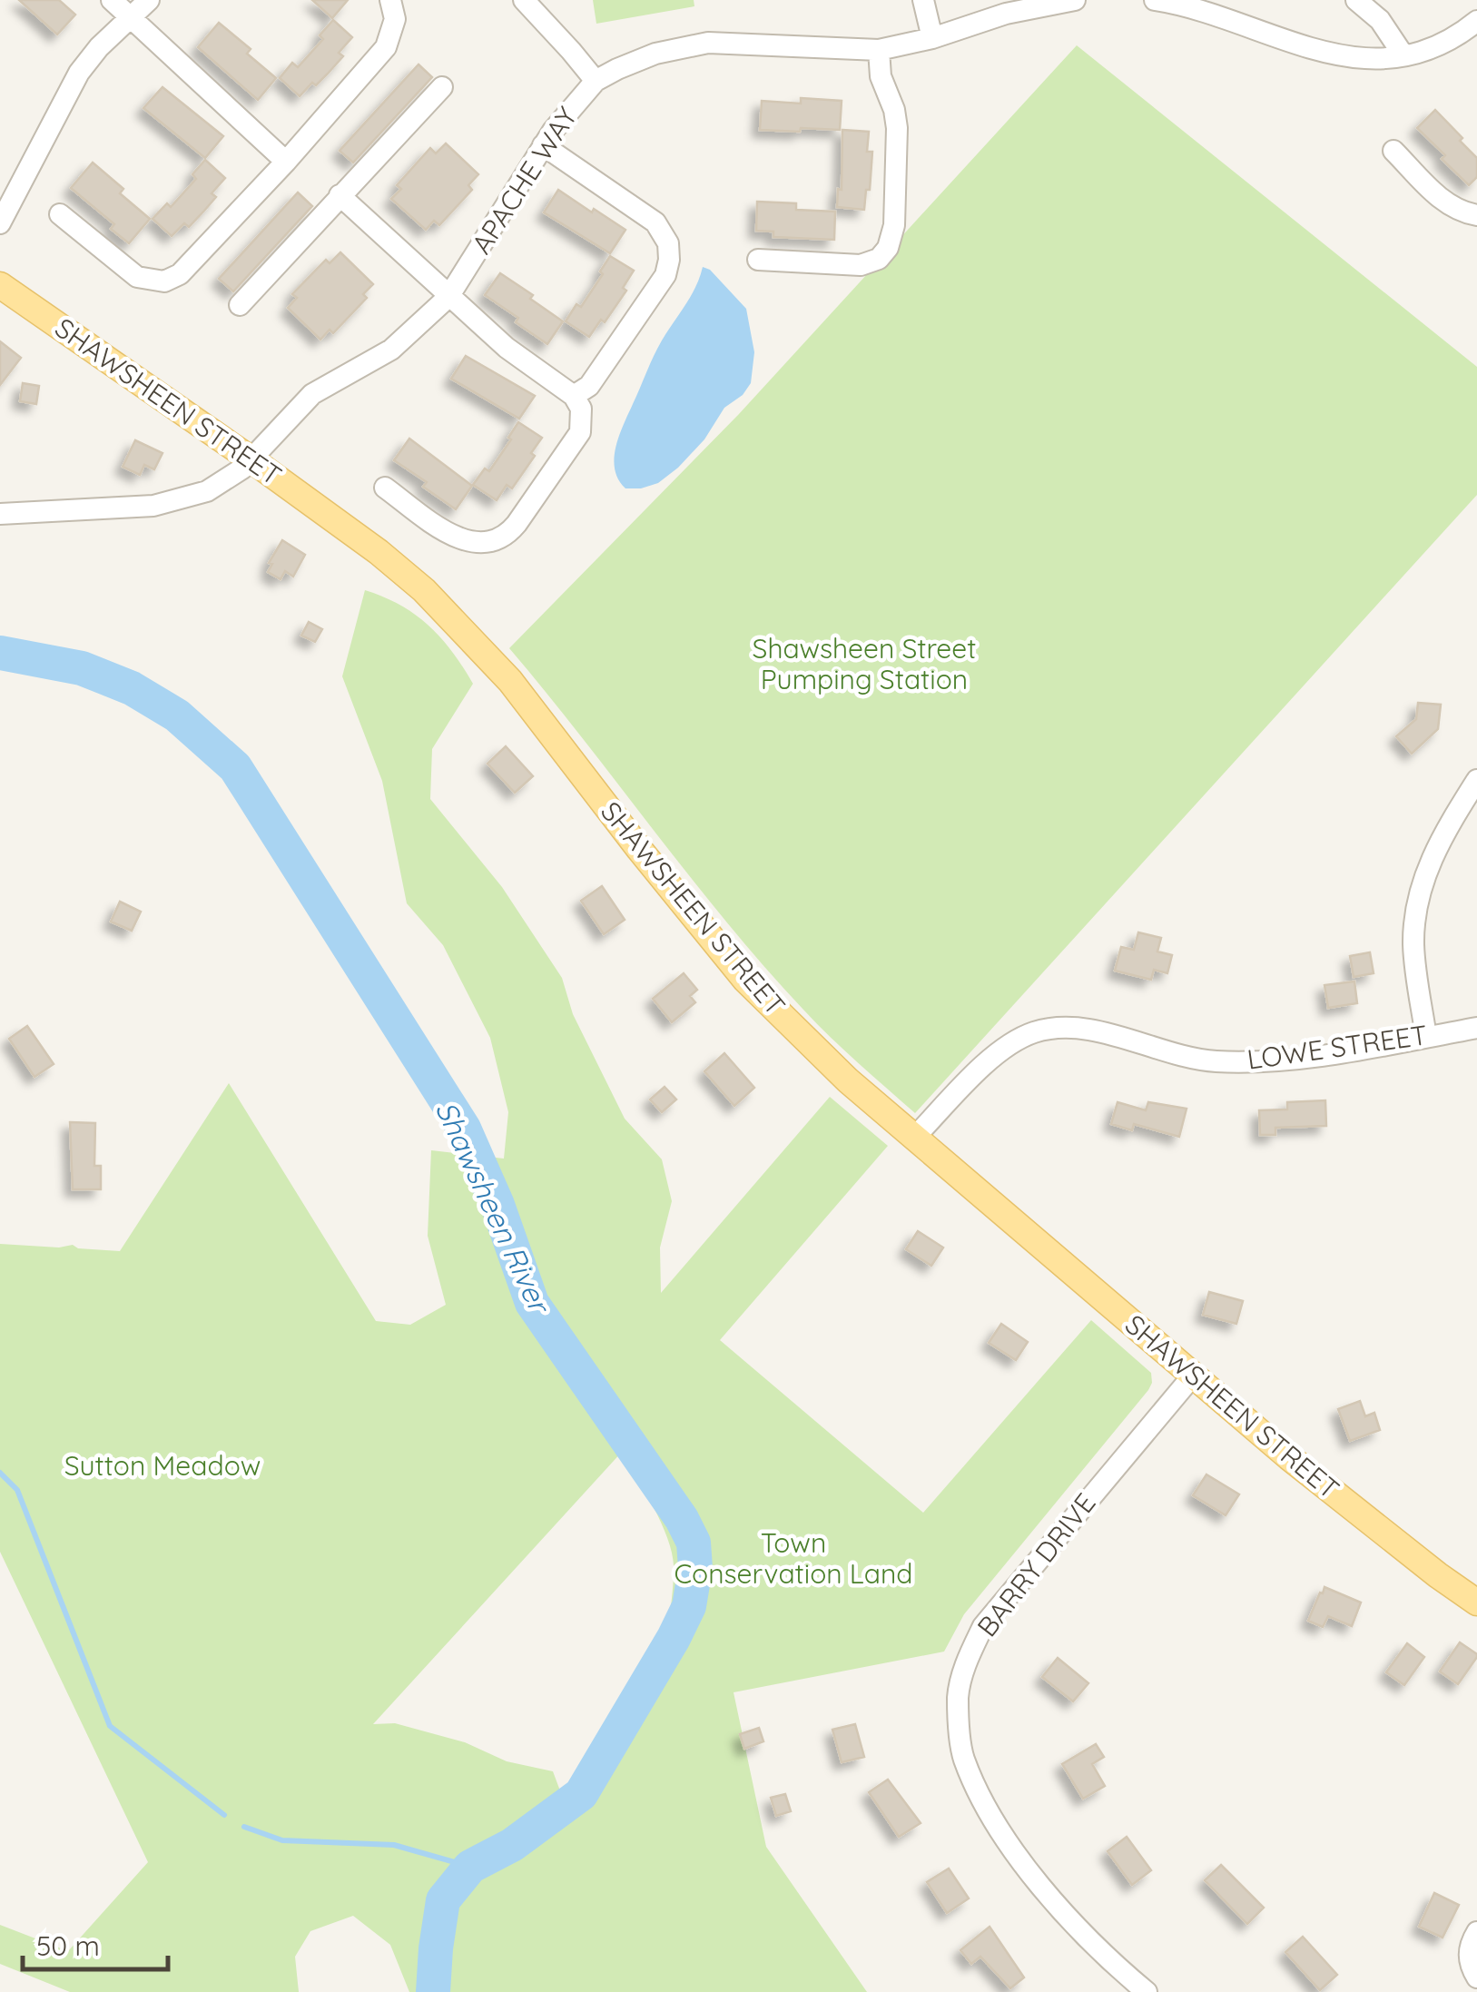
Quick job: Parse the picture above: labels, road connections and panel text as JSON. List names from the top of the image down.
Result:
{
  "streets": {
    "main road": ["SHAWSHEEN STREET"],
    "street": ["APACHE WAY", "LOWE STREET", "BARRY DRIVE"]
  },
  "crossings": [
    ["APACHE WAY", "SHAWSHEEN STREET"],
    ["SHAWSHEEN STREET", "LOWE STREET"],
    ["SHAWSHEEN STREET", "BARRY DRIVE"]
  ],
  "water": ["Shawsheen River"],
  "parks": ["Shawsheen Street Pumping Station", "Sutton Meadow", "Town Conservation Land"],
  "scale_bar": "50 m"
}
